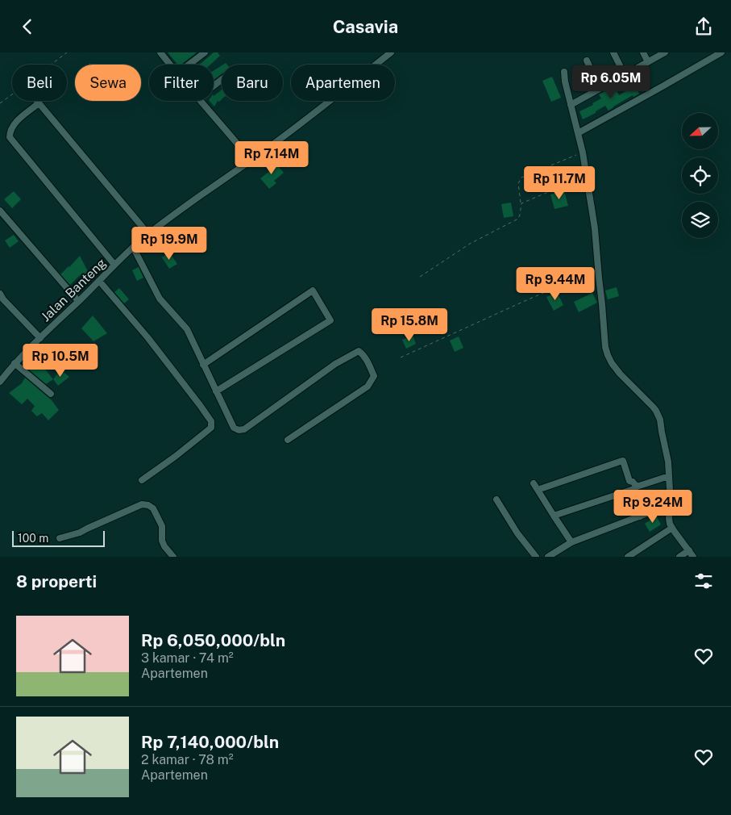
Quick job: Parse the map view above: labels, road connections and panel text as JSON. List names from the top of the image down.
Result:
{
  "streets": {
    "street": ["Jalan Banteng"]
  },
  "scale_bar": "100 m",
  "north": "left",
  "page": {
    "header": "Casavia",
    "chip": [
      "Beli",
      "Sewa",
      "Filter",
      "Baru",
      "Apartemen"
    ],
    "price": [
      "Rp 6.05M",
      "Rp 7.14M",
      "Rp 11.7M",
      "Rp 19.9M",
      "Rp 9.44M",
      "Rp 15.8M",
      "Rp 10.5M",
      "Rp 9.24M"
    ],
    "scale": "100 m",
    "heading": "8 properti",
    "list": [
      {
        "name": "Rp 6,050,000/bln",
        "note": "3 kamar · 74 m² · Apartemen"
      },
      {
        "name": "Rp 7,140,000/bln",
        "note": "2 kamar · 78 m² · Apartemen"
      }
    ]
  }
}
